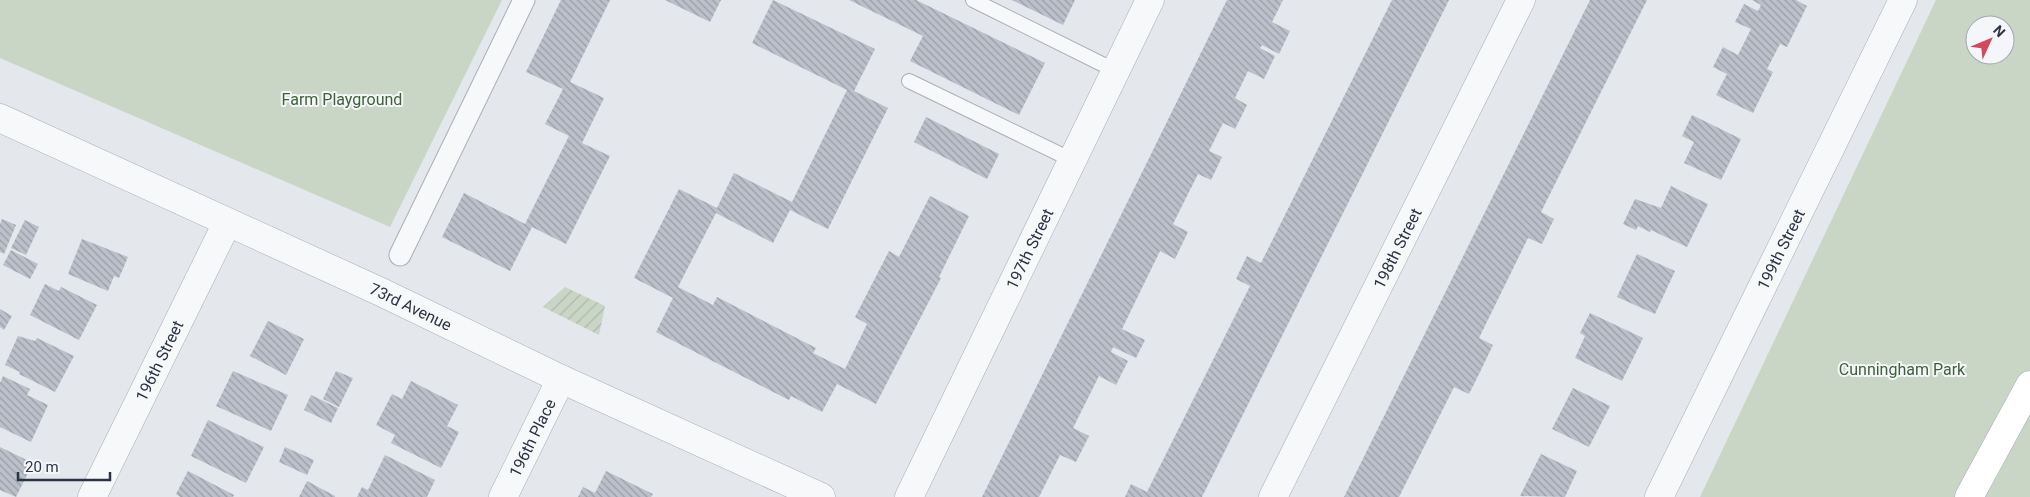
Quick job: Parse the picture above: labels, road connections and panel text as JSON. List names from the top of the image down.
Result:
{
  "streets": {
    "street": [
      "198th Street",
      "199th Street",
      "197th Street",
      "73rd Avenue",
      "196th Street",
      "196th Place"
    ]
  },
  "crossings": [
    ["73rd Avenue", "196th Street"],
    ["73rd Avenue", "196th Place"]
  ],
  "parks": ["Farm Playground", "Cunningham Park"],
  "scale_bar": "20 m",
  "north": "top right"
}
